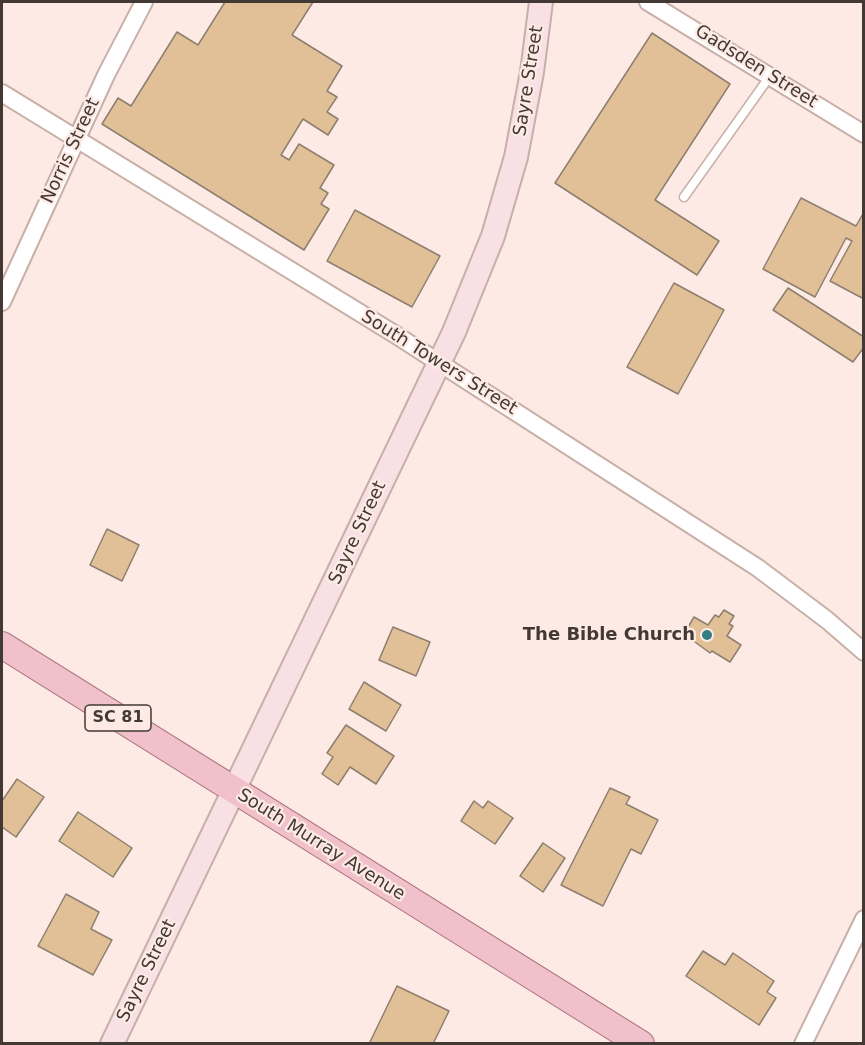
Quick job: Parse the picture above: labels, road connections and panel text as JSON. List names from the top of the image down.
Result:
{
  "streets": {
    "main road": ["Sayre Street", "SC 81", "South Murray Avenue"],
    "street": ["Gadsden Street", "Norris Street", "South Towers Street"]
  },
  "crossings": [
    ["Sayre Street", "South Towers Street"],
    ["Sayre Street", "South Murray Avenue"],
    ["Norris Street", "South Towers Street"]
  ],
  "places": ["The Bible Church"]
}
